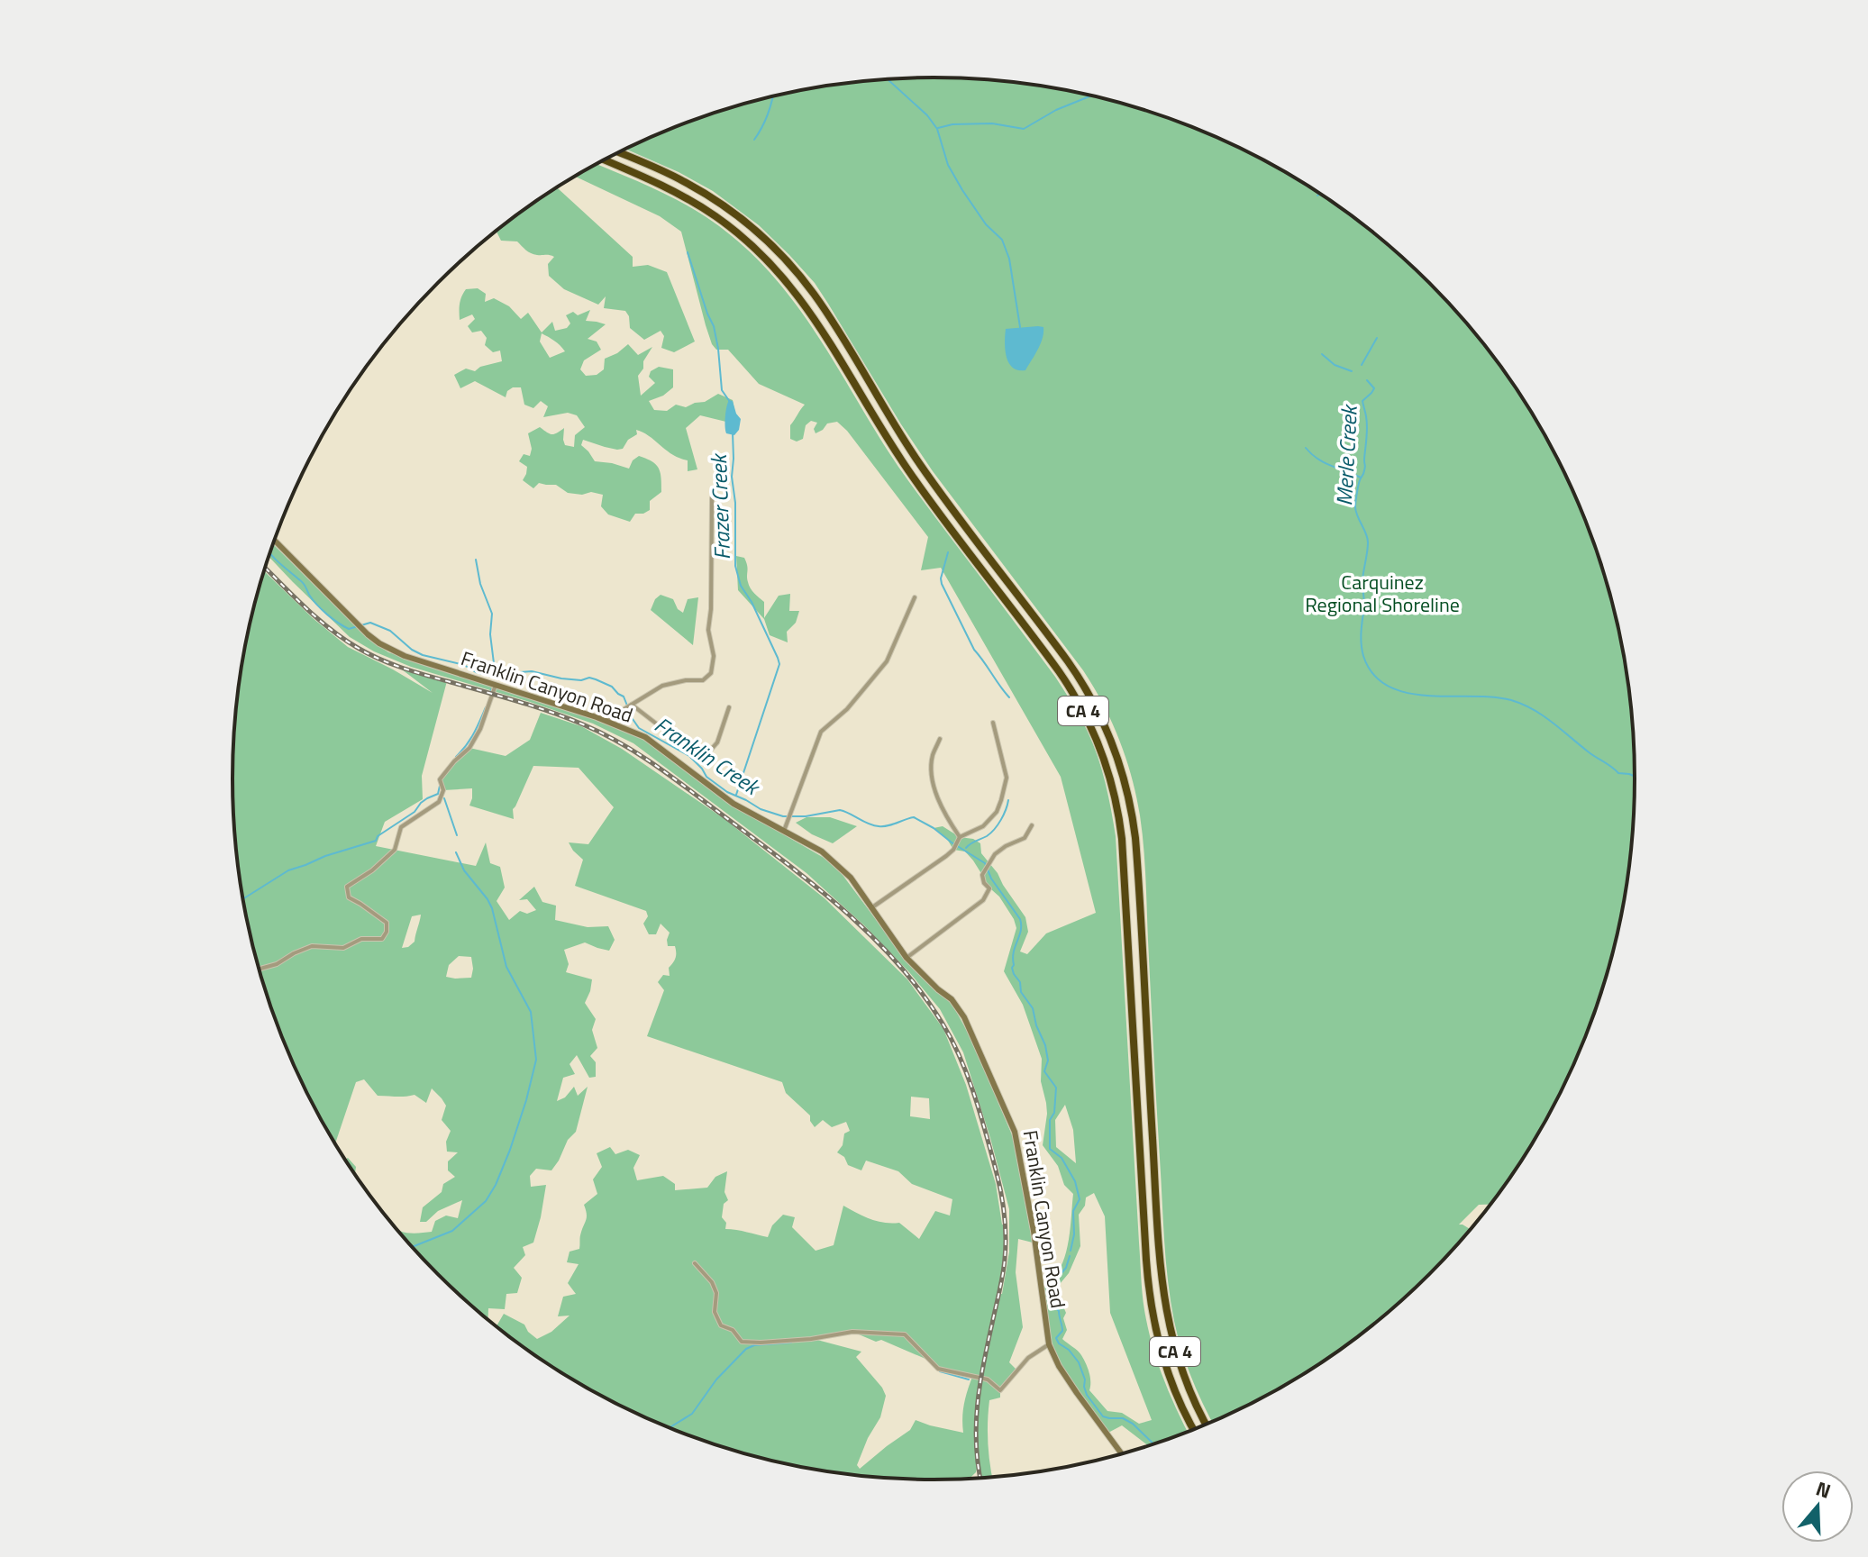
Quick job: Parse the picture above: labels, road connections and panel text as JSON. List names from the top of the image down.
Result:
{
  "streets": {
    "highway": ["CA 4"],
    "street": ["Franklin Canyon Road"]
  },
  "water": ["Merle Creek", "Frazer Creek", "Franklin Creek"],
  "parks": ["Carquinez Regional Shoreline"],
  "north": "top"
}
